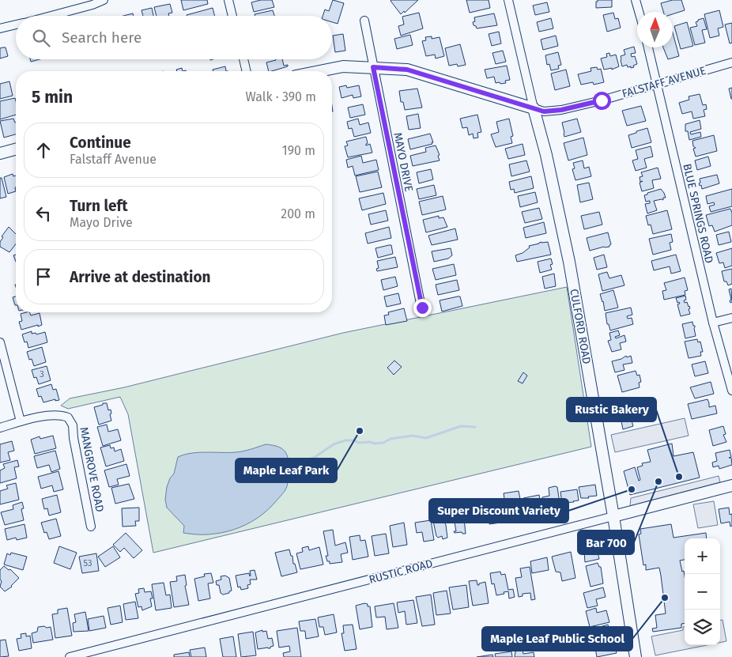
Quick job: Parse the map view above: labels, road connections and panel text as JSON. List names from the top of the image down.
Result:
{
  "streets": {
    "street": [
      "FALSTAFF AVENUE",
      "MAYO DRIVE",
      "BLUE SPRINGS ROAD",
      "CULFORD ROAD",
      "MANGROVE ROAD",
      "RUSTIC ROAD"
    ]
  },
  "crossings": [
    ["FALSTAFF AVENUE", "MAYO DRIVE"],
    ["FALSTAFF AVENUE", "BLUE SPRINGS ROAD"],
    ["FALSTAFF AVENUE", "CULFORD ROAD"],
    ["CULFORD ROAD", "RUSTIC ROAD"]
  ],
  "places": [
    "Maple Leaf Park",
    "Rustic Bakery",
    "Bar 700",
    "Super Discount Variety",
    "Maple Leaf Public School"
  ],
  "house_numbers": ["3", "53"],
  "north": "top",
  "page": {
    "search": "Search here",
    "heading": ["5 min", "Walk · 390 m"],
    "list": [
      ["Continue", "Falstaff Avenue", "190 m"],
      ["Turn left", "Mayo Drive", "200 m"],
      "Arrive at destination"
    ],
    "map_buttons": ["+", "−"]
  }
}
